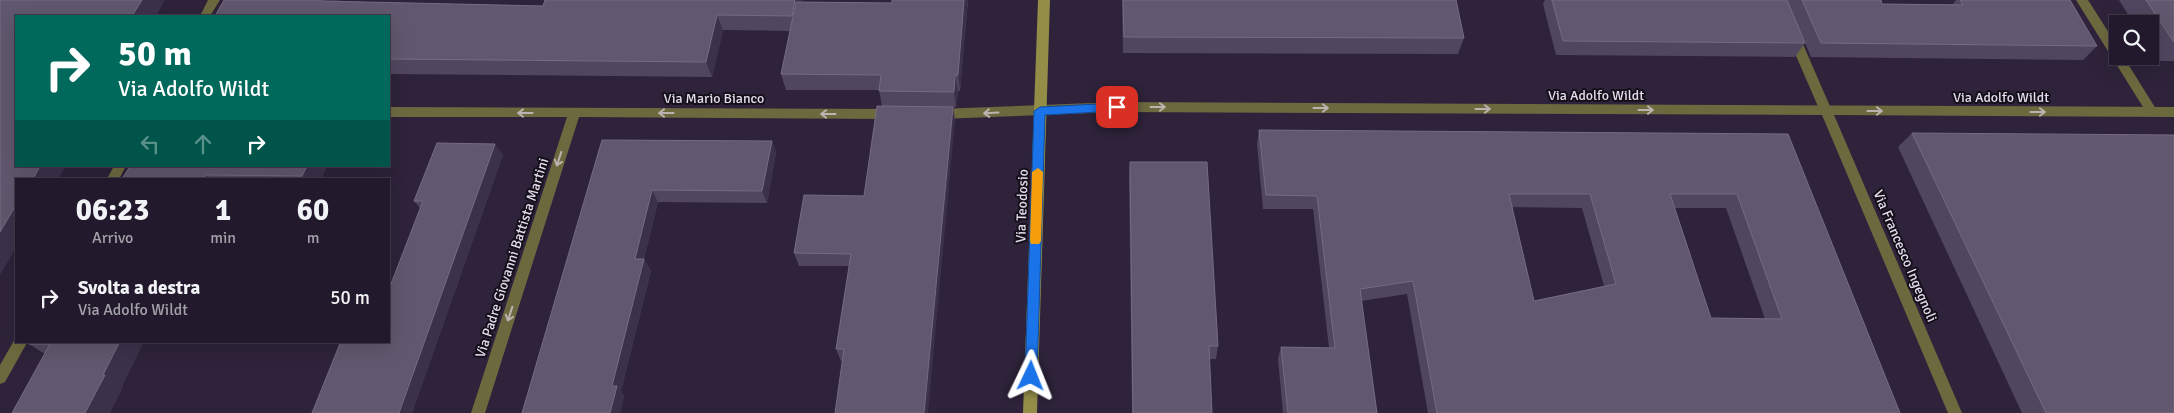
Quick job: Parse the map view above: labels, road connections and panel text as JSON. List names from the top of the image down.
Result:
{
  "streets": {
    "street": [
      "Via Adolfo Wildt",
      "Via Mario Bianco",
      "Via Teodosio",
      "Via Francesco Ingegnoli",
      "Via Padre Giovanni Battista Martini"
    ]
  },
  "crossings": [
    ["Via Adolfo Wildt", "Via Teodosio"],
    ["Via Adolfo Wildt", "Via Francesco Ingegnoli"],
    ["Via Mario Bianco", "Via Padre Giovanni Battista Martini"]
  ],
  "one_way": ["Via Adolfo Wildt", "Via Mario Bianco", "Via Padre Giovanni Battista Martini"],
  "page": {
    "turn": ["50 m", "Via Adolfo Wildt"],
    "eta": [
      "06:23",
      "Arrivo",
      "1",
      "min",
      "60",
      "m"
    ],
    "list": [
      {
        "name": "Svolta a destra",
        "note": "Via Adolfo Wildt",
        "value": "50 m"
      }
    ]
  }
}
